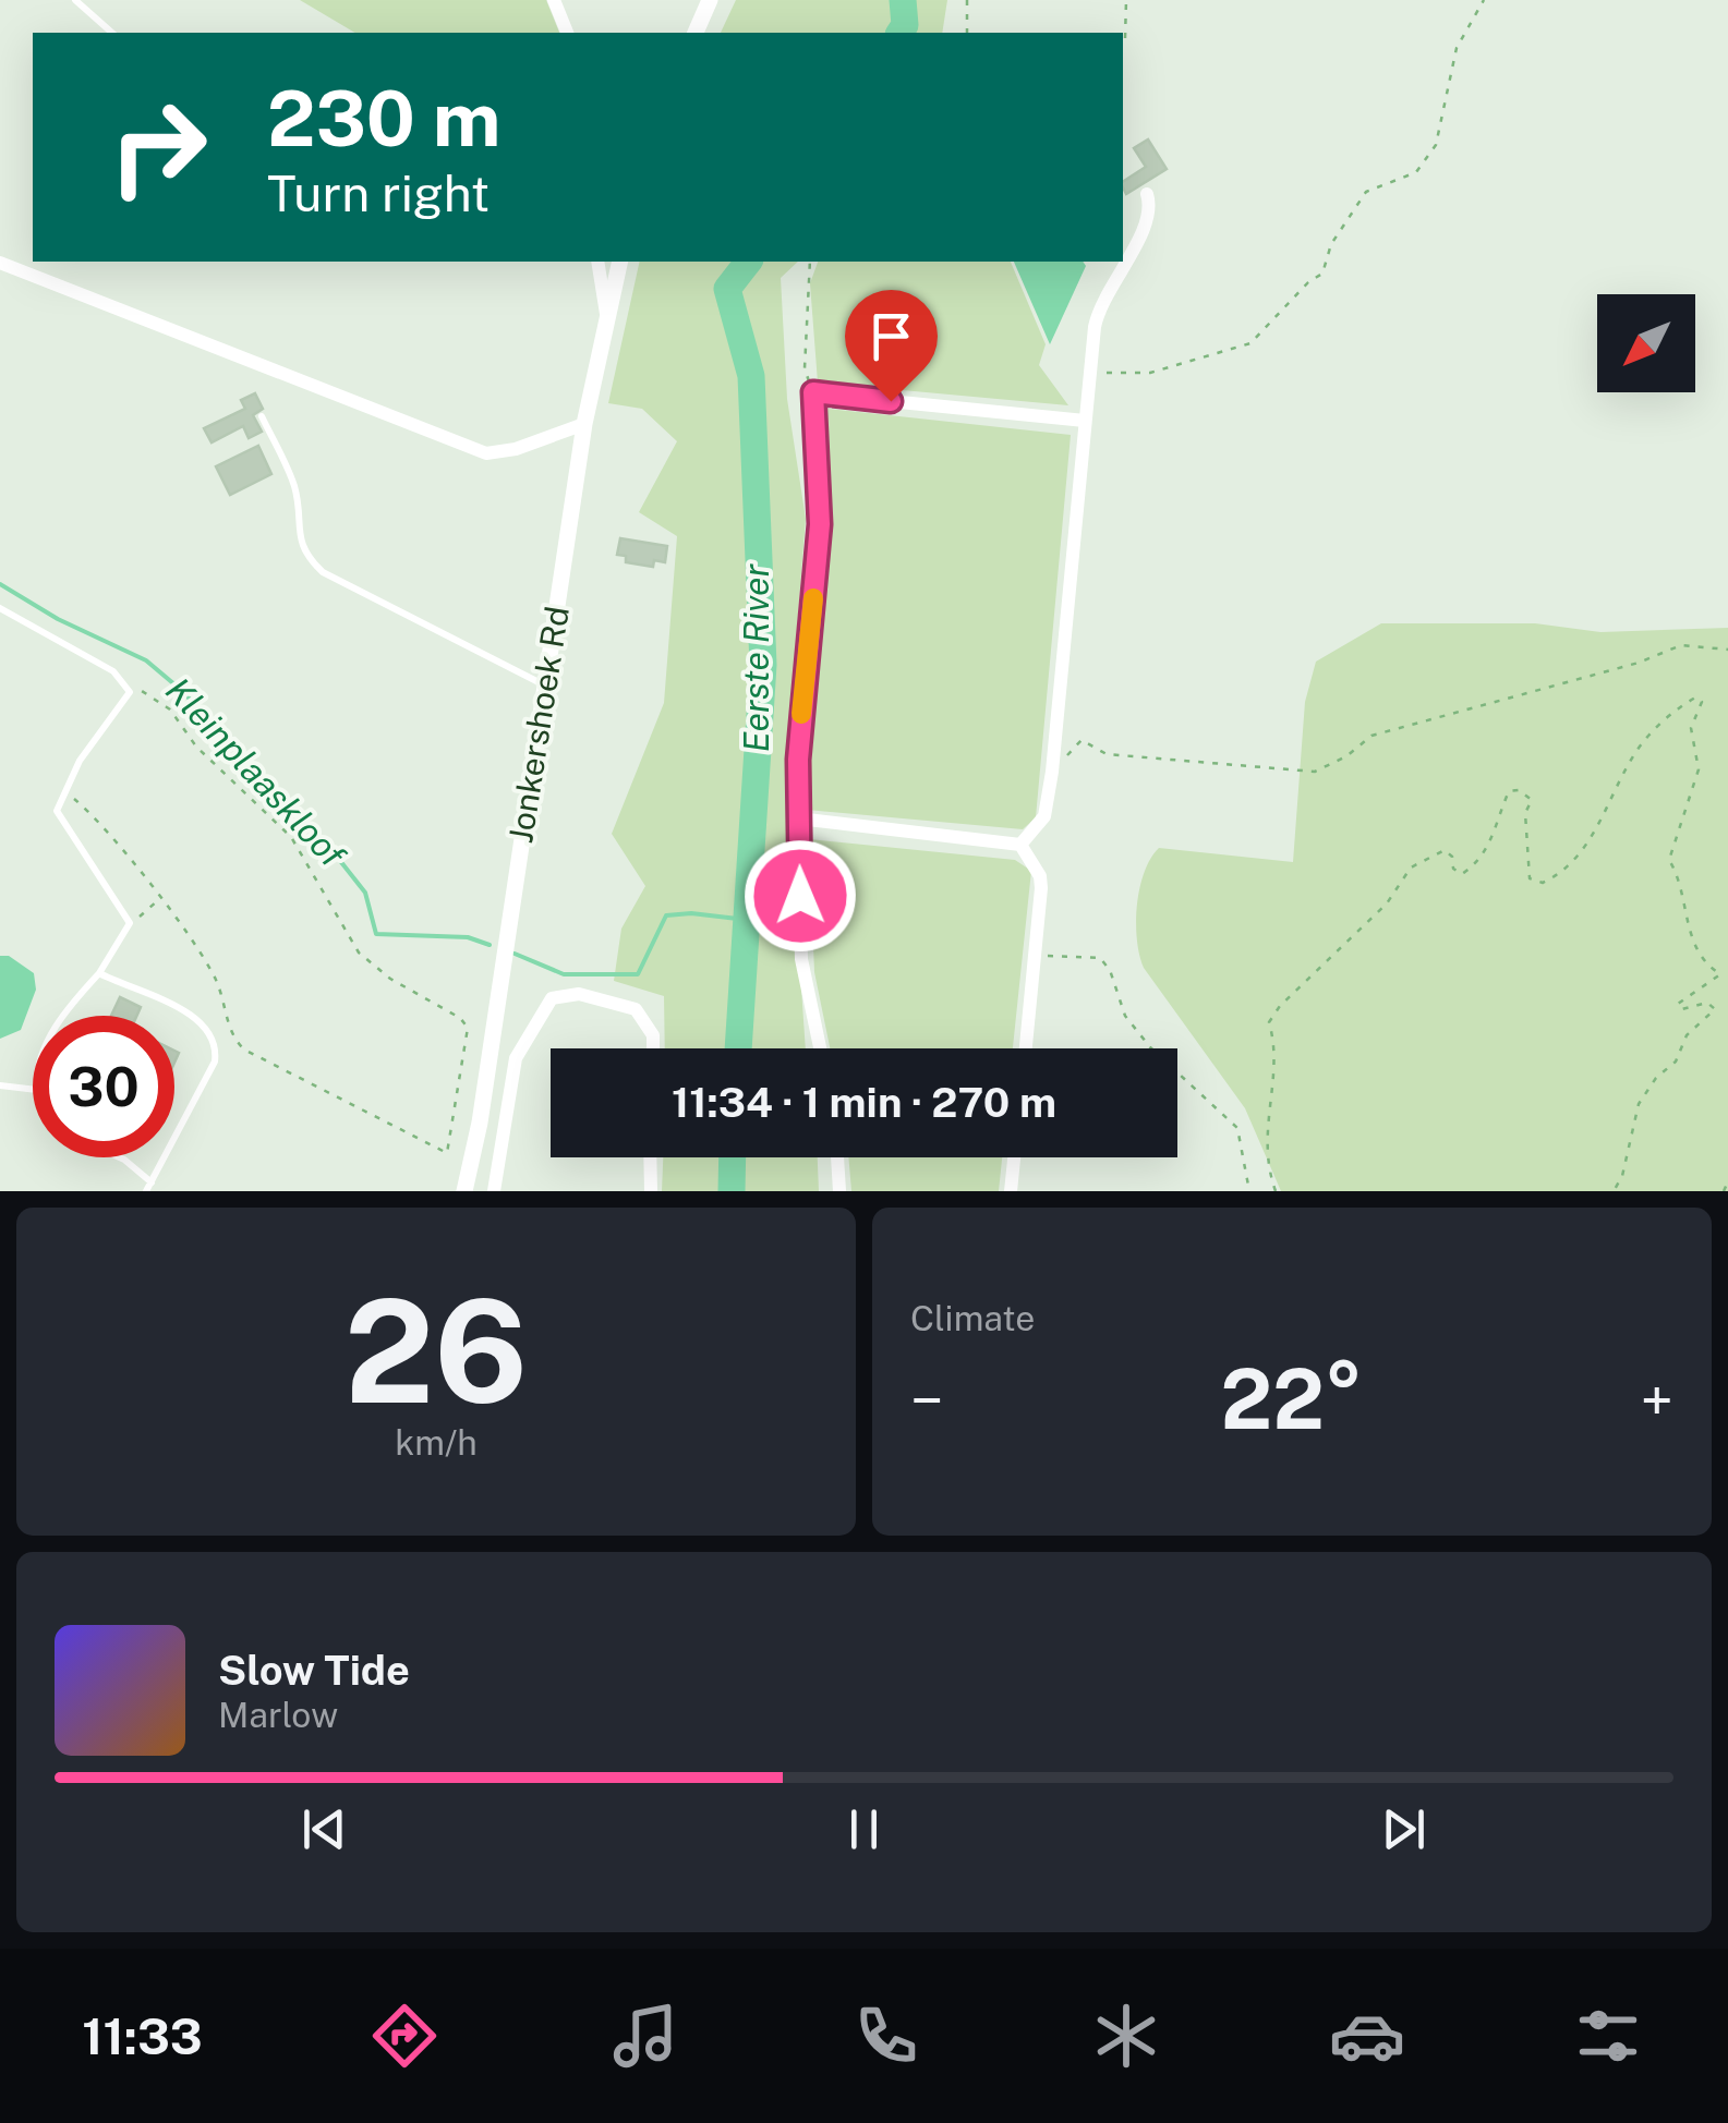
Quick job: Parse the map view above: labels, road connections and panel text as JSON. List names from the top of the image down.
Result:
{
  "streets": {
    "street": ["Jonkershoek Rd"]
  },
  "water": ["Eerste River", "Kleinplaaskloof"],
  "north": "bottom left",
  "page": {
    "turn": ["230 m", "Turn right"],
    "limit": "30",
    "trip": "11:34 · 1 min · 270 m",
    "tile": [
      ["26", "km/h"],
      "Climate"
    ],
    "heat": ["−", "22°", "+"],
    "song": ["Slow Tide", "Marlow"],
    "tabs": "11:33"
  }
}
